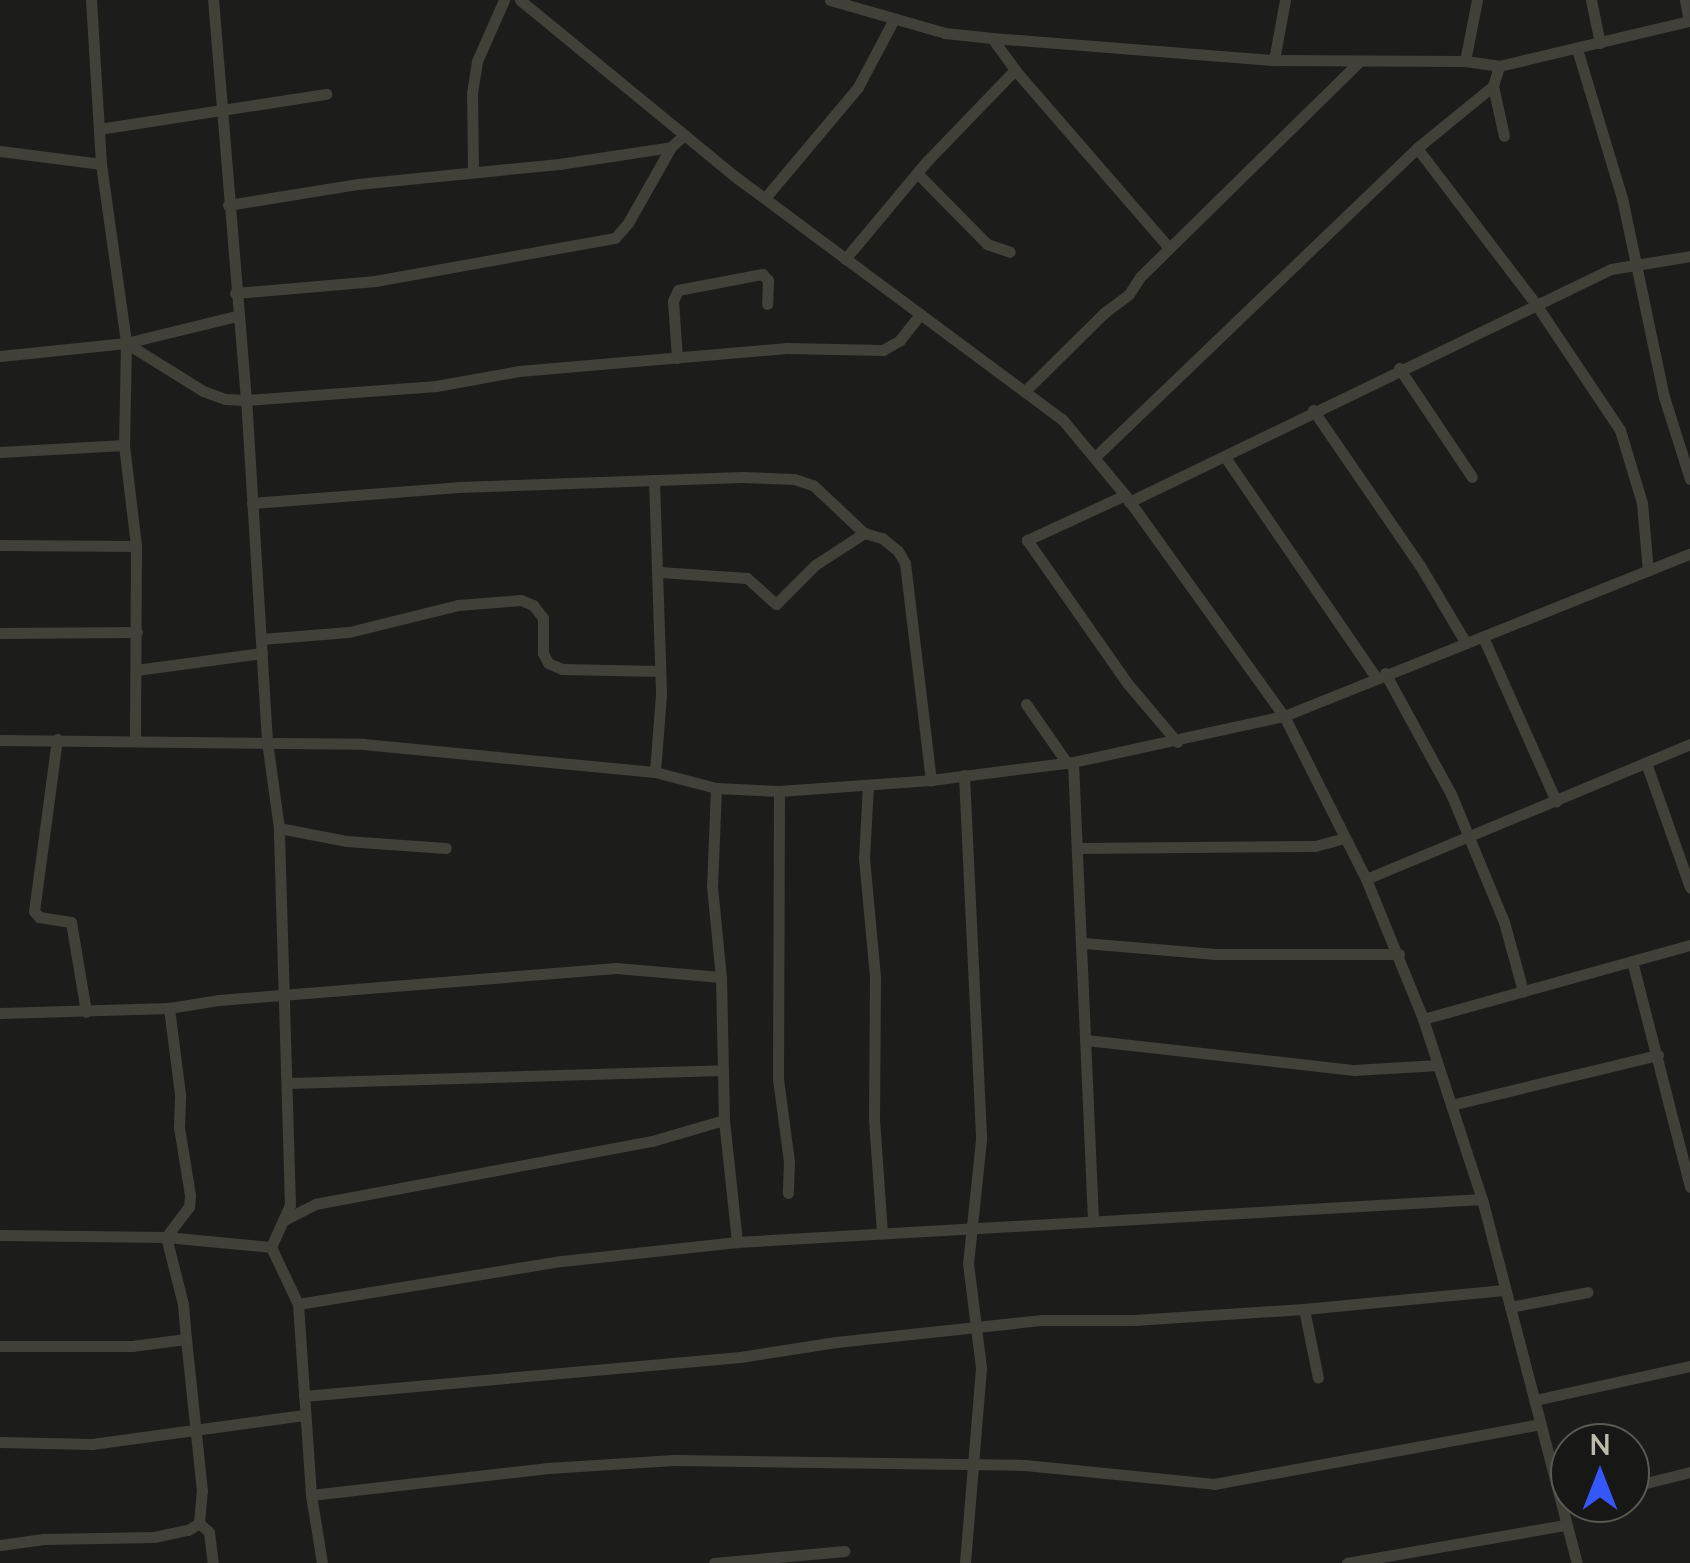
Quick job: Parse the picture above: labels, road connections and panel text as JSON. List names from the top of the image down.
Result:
{
  "north": "top"
}
